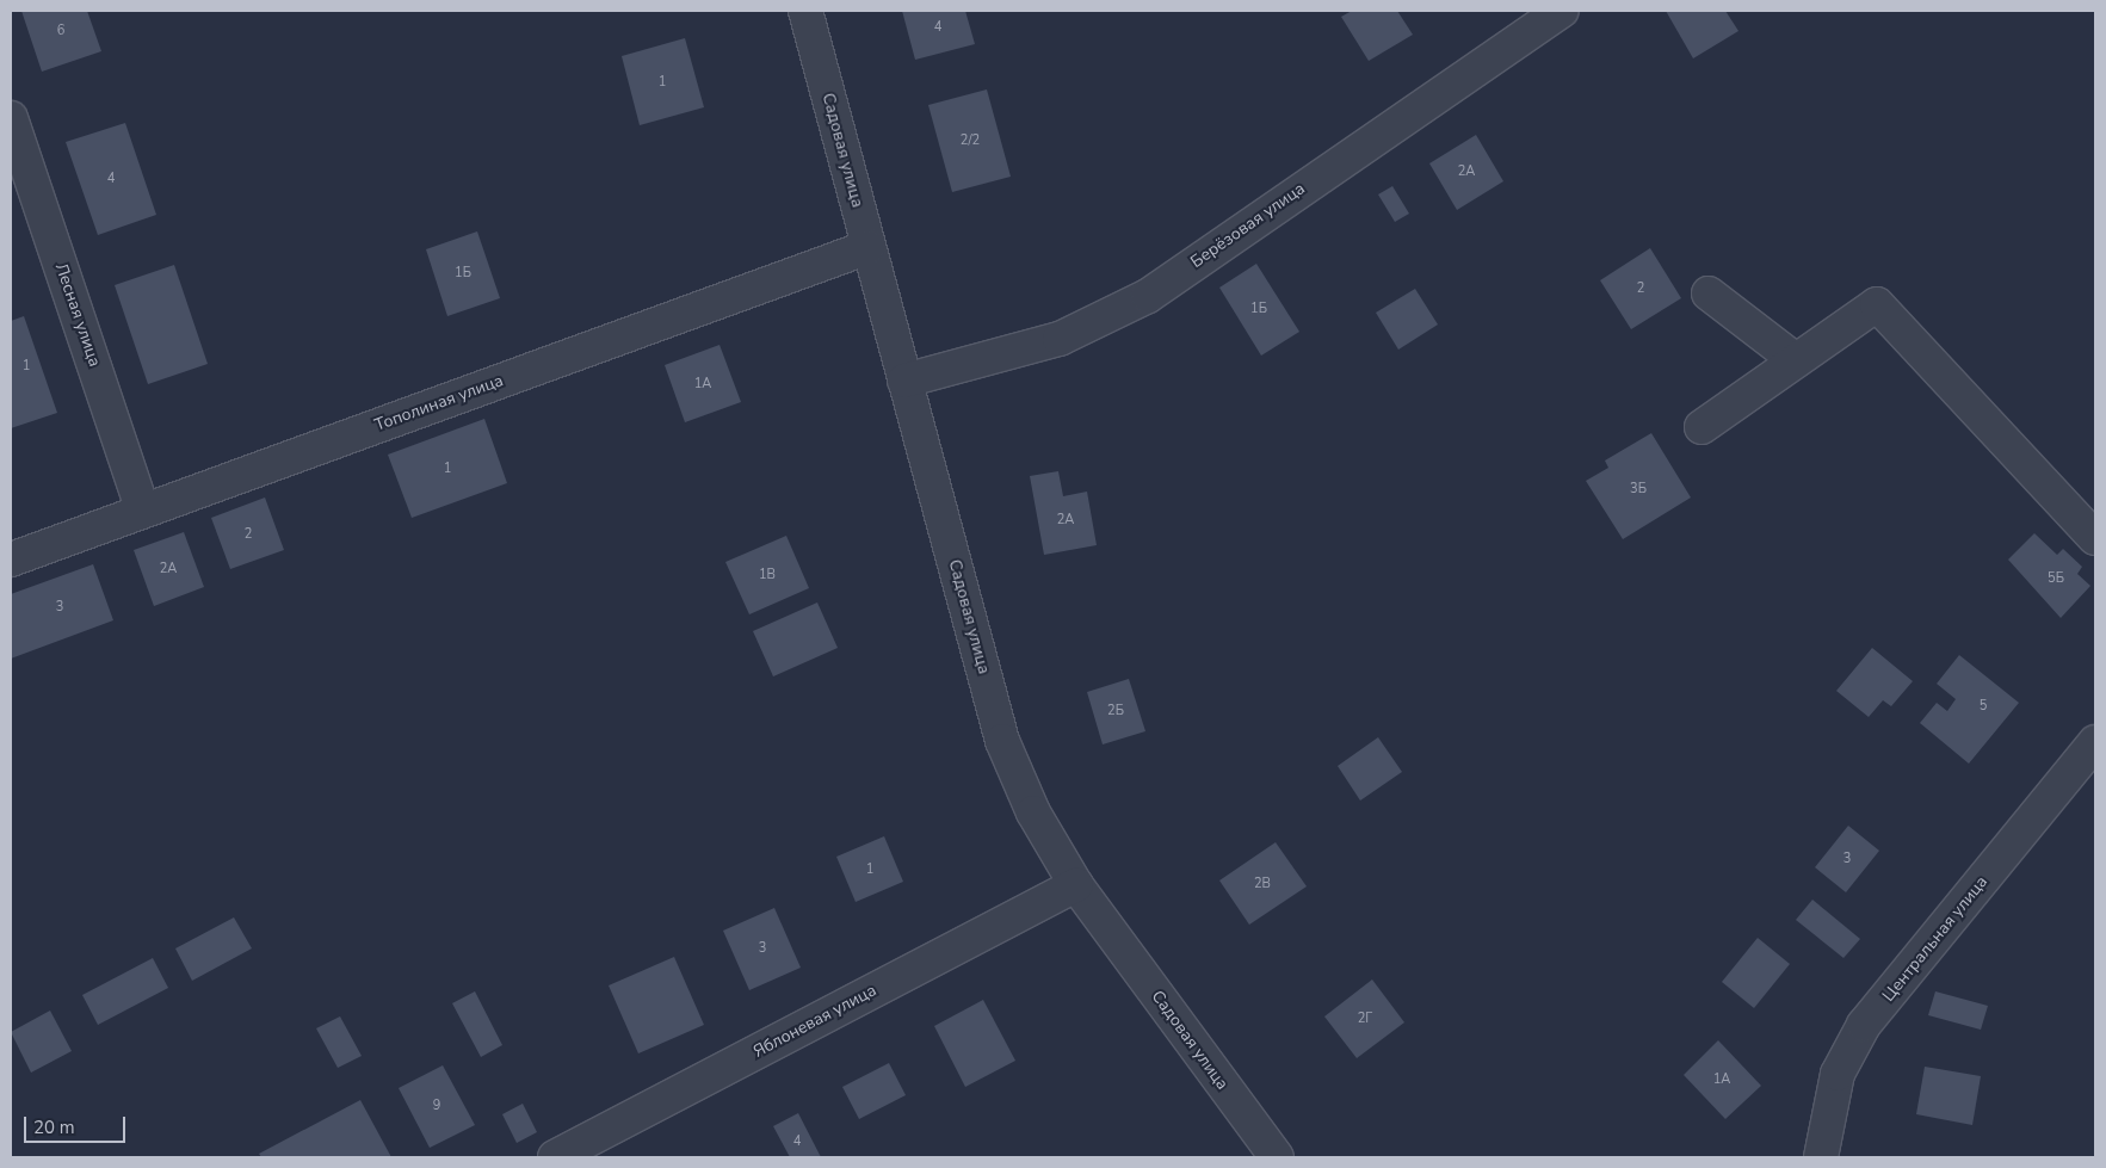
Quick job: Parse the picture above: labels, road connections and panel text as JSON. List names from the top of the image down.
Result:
{
  "streets": {
    "street": [
      "Садовая улица",
      "Берёзовая улица",
      "Лесная улица",
      "Тополиная улица",
      "Центральная улица",
      "Яблоневая улица"
    ]
  },
  "crossings": [
    ["Садовая улица", "Берёзовая улица"],
    ["Садовая улица", "Тополиная улица"],
    ["Садовая улица", "Яблоневая улица"],
    ["Лесная улица", "Тополиная улица"]
  ],
  "house_numbers": [
    "4",
    "6",
    "1",
    "2/2",
    "2А",
    "4",
    "1Б",
    "2",
    "1Б",
    "1",
    "1А",
    "1",
    "3Б",
    "2А",
    "2",
    "2А",
    "1В",
    "5Б",
    "3",
    "5",
    "2Б",
    "3",
    "1",
    "2В",
    "3",
    "2Г",
    "1А",
    "9",
    "4"
  ],
  "scale_bar": "20 m"
}
